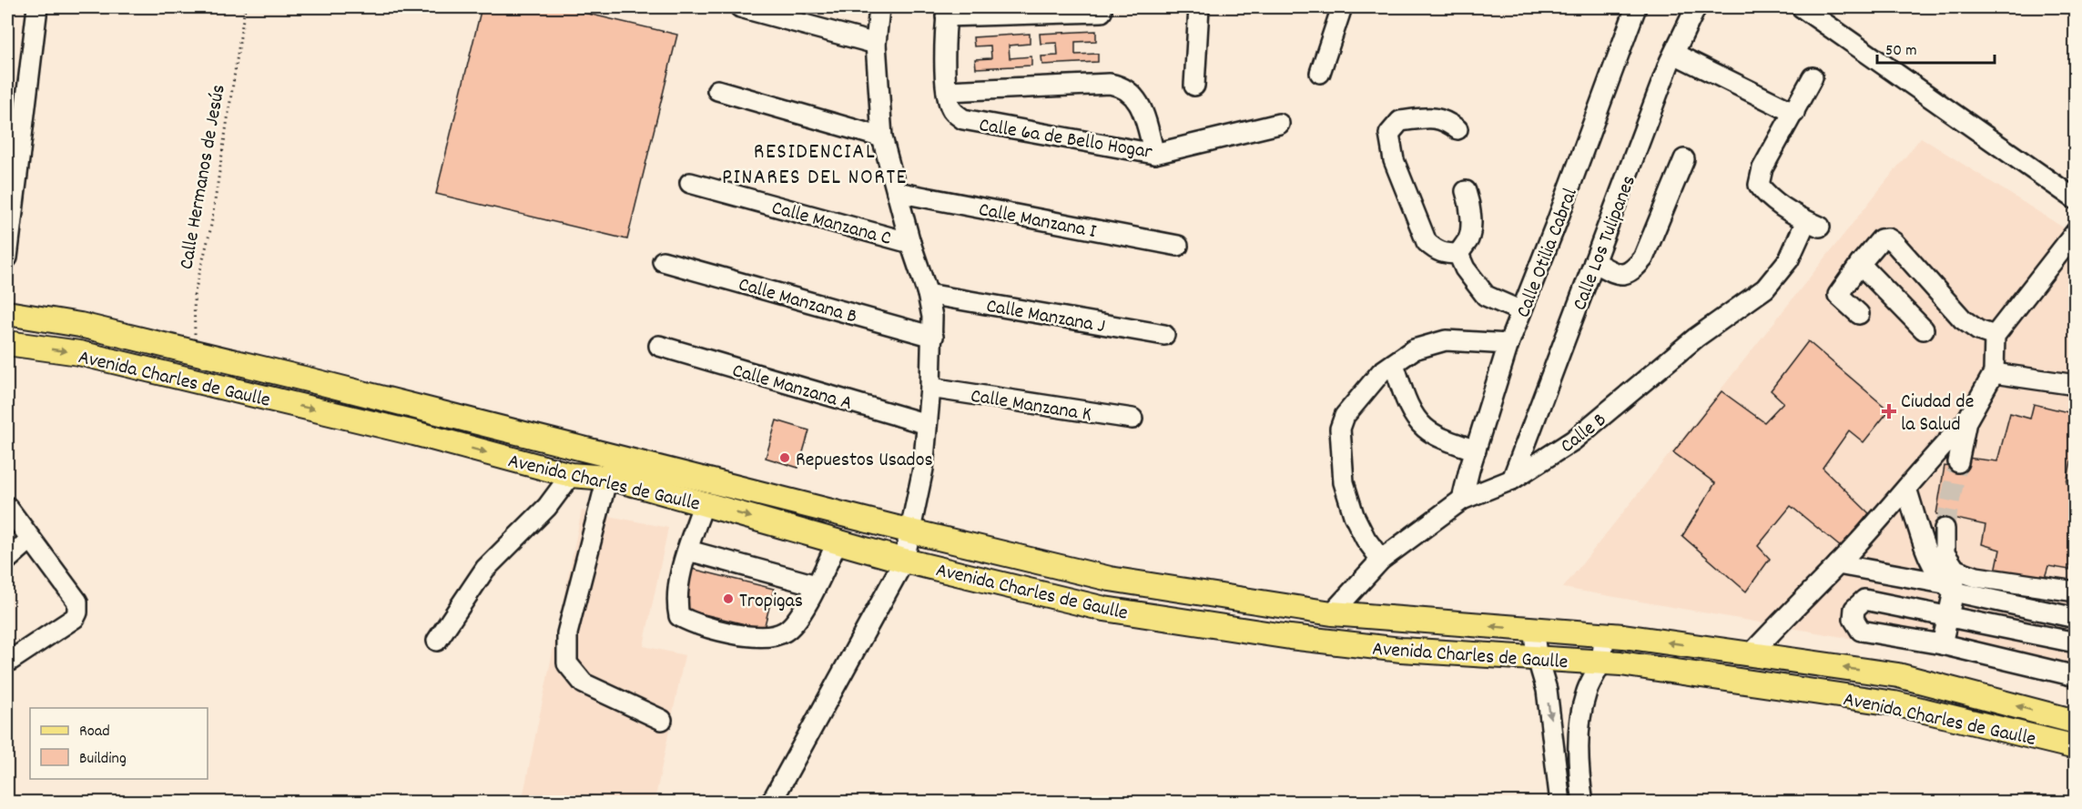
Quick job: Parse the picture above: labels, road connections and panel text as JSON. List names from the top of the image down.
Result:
{
  "streets": {
    "main road": ["Avenida Charles de Gaulle"],
    "street": [
      "Calle 6a de Bello Hogar",
      "Calle Manzana I",
      "Calle Manzana C",
      "Calle Los Tulipanes",
      "Calle Otilia Cabral",
      "Calle Manzana B",
      "Calle Manzana J",
      "Calle Manzana A",
      "Calle Manzana K",
      "Calle B"
    ],
    "path": ["Calle Hermanos de Jesús"]
  },
  "crossings": [
    ["Calle Hermanos de Jesús", "Avenida Charles de Gaulle"],
    ["Calle Los Tulipanes", "Calle B"],
    ["Calle Otilia Cabral", "Calle B"],
    ["Avenida Charles de Gaulle", "Calle B"]
  ],
  "districts": ["RESIDENCIAL PINARES DEL NORTE"],
  "places": {
    "health": ["Ciudad de la Salud"],
    "other": ["Repuestos Usados", "Tropigas"]
  },
  "legend": ["Road", "Building"],
  "scale_bar": "50 m"
}
